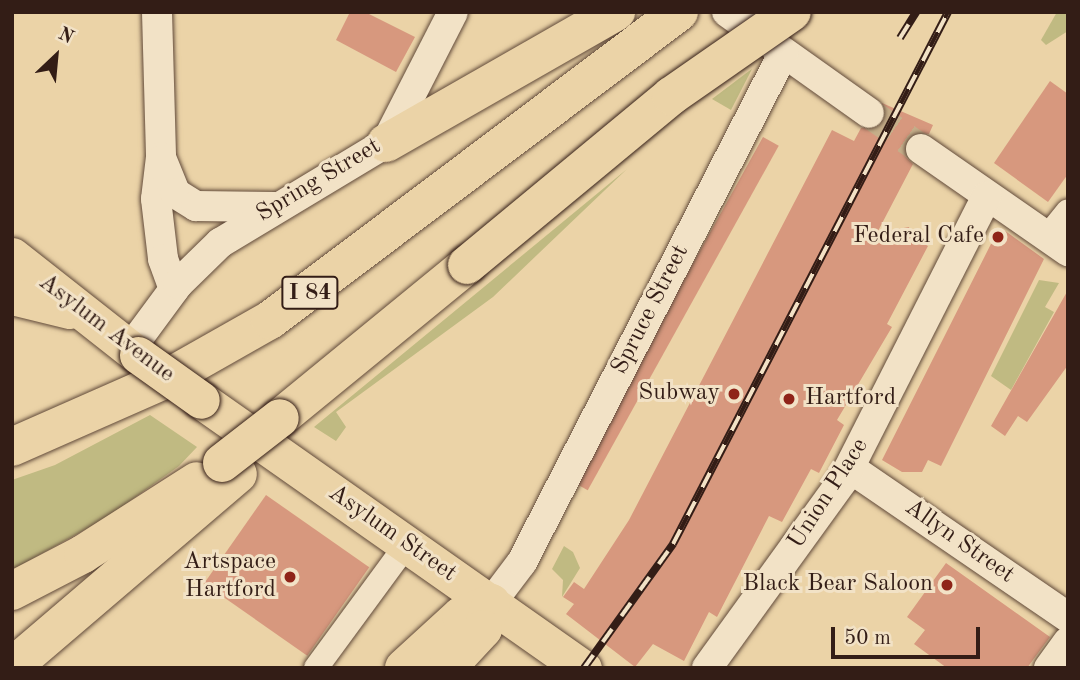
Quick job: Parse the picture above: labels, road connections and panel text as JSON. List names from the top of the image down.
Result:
{
  "streets": {
    "highway": ["I 84"],
    "main road": ["Asylum Avenue", "Asylum Street"],
    "street": [
      "Spring Street",
      "Spruce Street",
      "Union Place",
      "Allyn Street"
    ]
  },
  "crossings": [
    ["Spring Street", "Asylum Avenue"],
    ["Spruce Street", "Asylum Street"],
    ["Asylum Avenue", "Asylum Street"],
    ["Union Place", "Allyn Street"]
  ],
  "places": [
    "Federal Cafe",
    "Subway",
    "Hartford",
    "Artspace Hartford",
    "Black Bear Saloon"
  ],
  "scale_bar": "50 m",
  "north": "top right"
}
